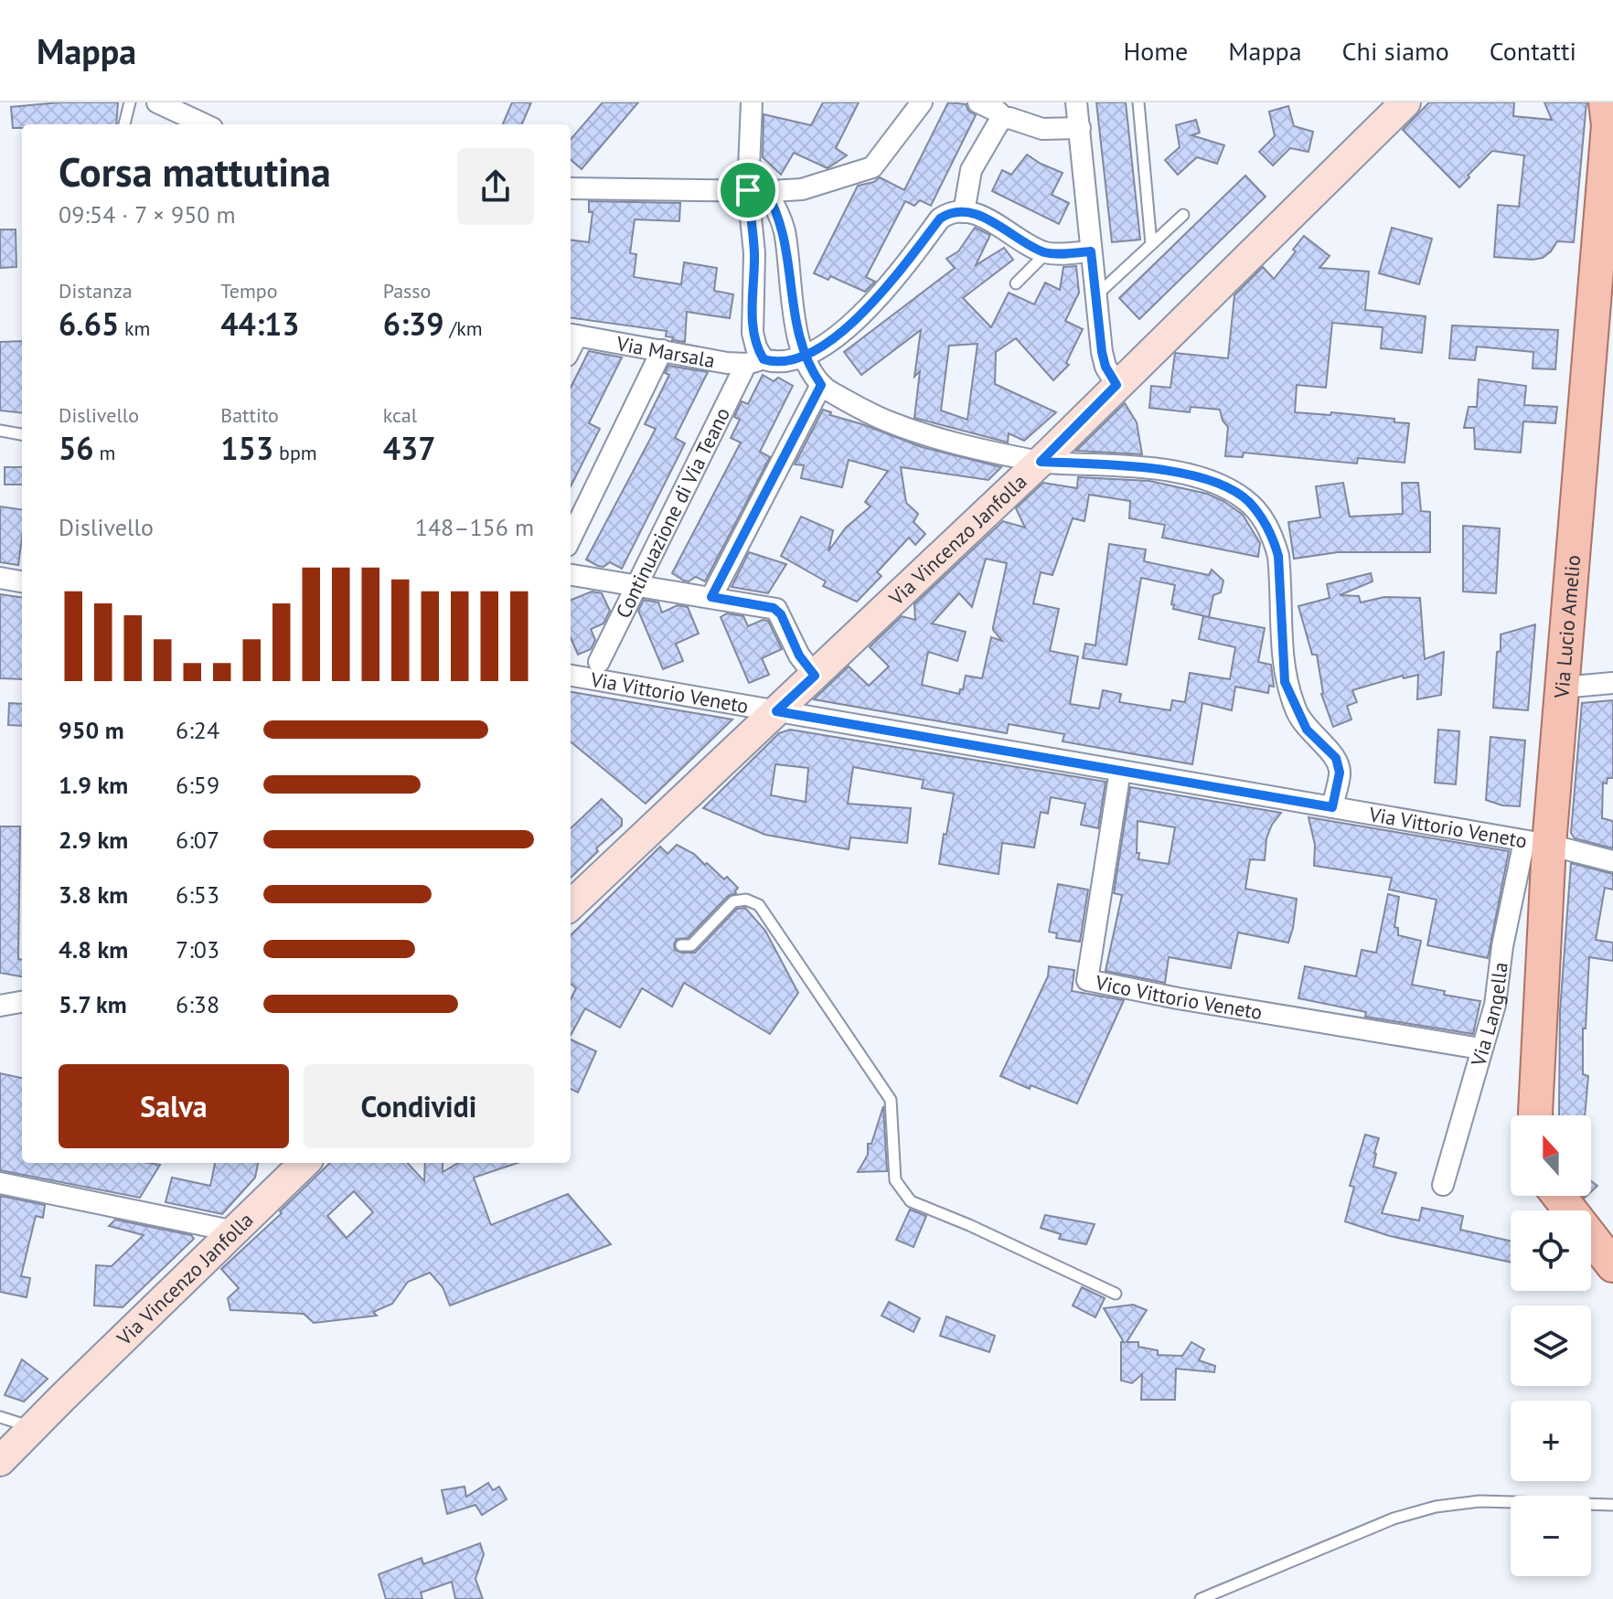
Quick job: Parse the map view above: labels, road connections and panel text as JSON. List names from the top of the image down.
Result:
{
  "streets": {
    "main road": ["Via Vincenzo Janfolla", "Via Lucio Amelio"],
    "street": [
      "Via Marsala",
      "Continuazione di Via Teano",
      "Via Vittorio Veneto",
      "Vico Vittorio Veneto",
      "Via Langella"
    ]
  },
  "crossings": [
    ["Via Marsala", "Continuazione di Via Teano"],
    ["Via Vincenzo Janfolla", "Via Vittorio Veneto"],
    ["Via Lucio Amelio", "Via Vittorio Veneto"],
    ["Via Lucio Amelio", "Via Langella"],
    ["Via Vittorio Veneto", "Vico Vittorio Veneto"],
    ["Via Vittorio Veneto", "Via Langella"],
    ["Vico Vittorio Veneto", "Via Langella"]
  ],
  "north": "top",
  "page": {
    "header": "Mappa",
    "nav": [
      "Home",
      "Mappa",
      "Chi siamo",
      "Contatti"
    ],
    "heading": ["Corsa mattutina", "09:54 · 7 × 950 m"],
    "stats": [
      ["Distanza", "6.65 km"],
      ["Tempo", "44:13"],
      ["Passo", "6:39 /km"],
      ["Dislivello", "56 m"],
      ["Battito", "153 bpm"],
      ["kcal", "437"]
    ],
    "chart": ["Dislivello", "148–156 m"],
    "list": [
      {
        "name": "950 m",
        "note": "6:24"
      },
      {
        "name": "1.9 km",
        "note": "6:59"
      },
      {
        "name": "2.9 km",
        "note": "6:07"
      },
      {
        "name": "3.8 km",
        "note": "6:53"
      },
      {
        "name": "4.8 km",
        "note": "7:03"
      },
      {
        "name": "5.7 km",
        "note": "6:38"
      }
    ],
    "buttons": ["Salva", "Condividi"],
    "map_buttons": ["+", "−"]
  }
}
